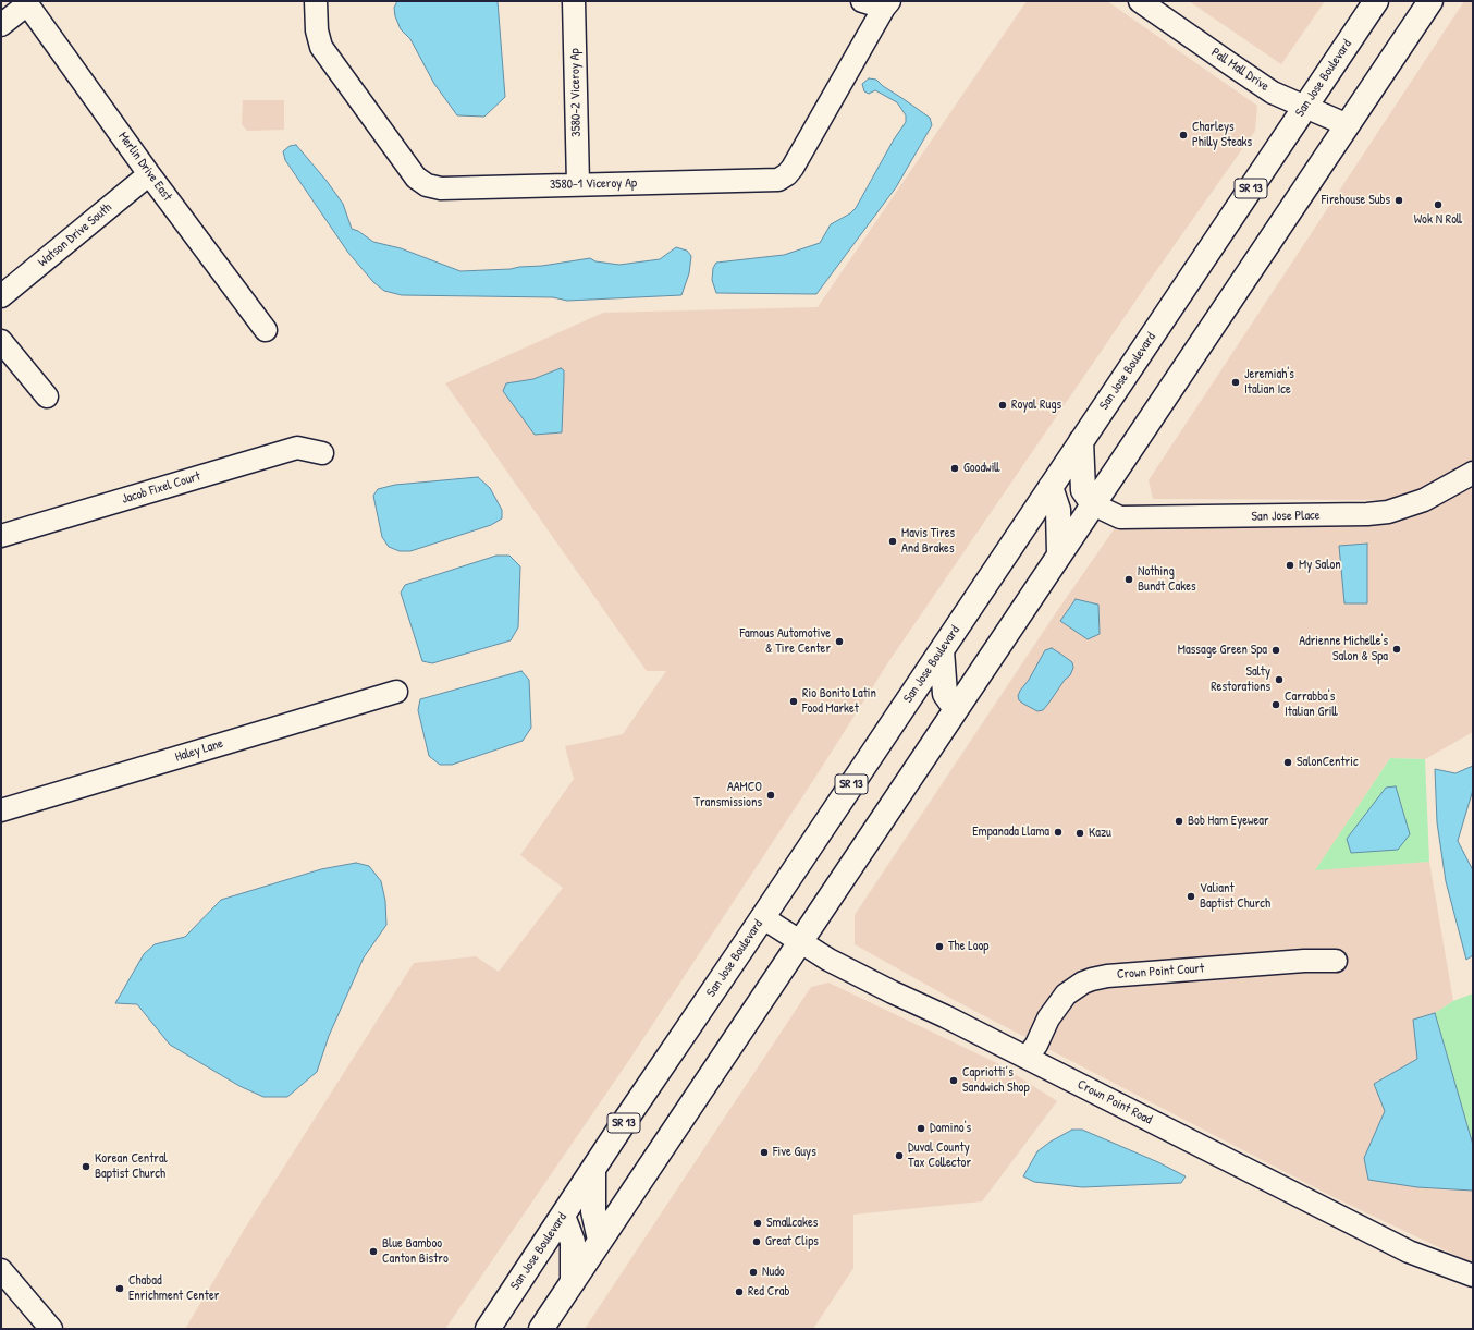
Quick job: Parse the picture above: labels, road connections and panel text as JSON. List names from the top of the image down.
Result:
{
  "streets": {
    "main road": ["San Jose Boulevard", "SR 13"],
    "street": [
      "Pall Mall Drive",
      "3580-2 Viceroy Ap",
      "Merlin Drive East",
      "3580-1 Viceroy Ap",
      "Watson Drive South",
      "Jacob Fixel Court",
      "San Jose Place",
      "Haley Lane",
      "Crown Point Court",
      "Crown Point Road"
    ]
  },
  "crossings": [
    ["Pall Mall Drive", "San Jose Boulevard"],
    ["San Jose Boulevard", "Crown Point Road"],
    ["3580-2 Viceroy Ap", "3580-1 Viceroy Ap"],
    ["Merlin Drive East", "Watson Drive South"],
    ["Crown Point Court", "Crown Point Road"]
  ],
  "places": [
    "Charleys Philly Steaks",
    "Firehouse Subs",
    "Wok N Roll",
    "Jeremiah's Italian Ice",
    "Royal Rugs",
    "Goodwill",
    "Mavis Tires And Brakes",
    "My Salon",
    "Nothing Bundt Cakes",
    "Famous Automotive & Tire Center",
    "Adrienne Michelle's Salon & Spa",
    "Massage Green Spa",
    "Salty Restorations",
    "Rio Bonito Latin Food Market",
    "Carrabba's Italian Grill",
    "SalonCentric",
    "AAMCO Transmissions",
    "Bob Ham Eyewear",
    "Empanada Llama",
    "Kazu",
    "Valiant Baptist Church",
    "The Loop",
    "Capriotti’s Sandwich Shop",
    "Domino's",
    "Five Guys",
    "Duval County Tax Collector",
    "Korean Central Baptist Church",
    "Smallcakes",
    "Great Clips",
    "Blue Bamboo Canton Bistro",
    "Nudo",
    "Chabad Enrichment Center",
    "Red Crab"
  ]
}
